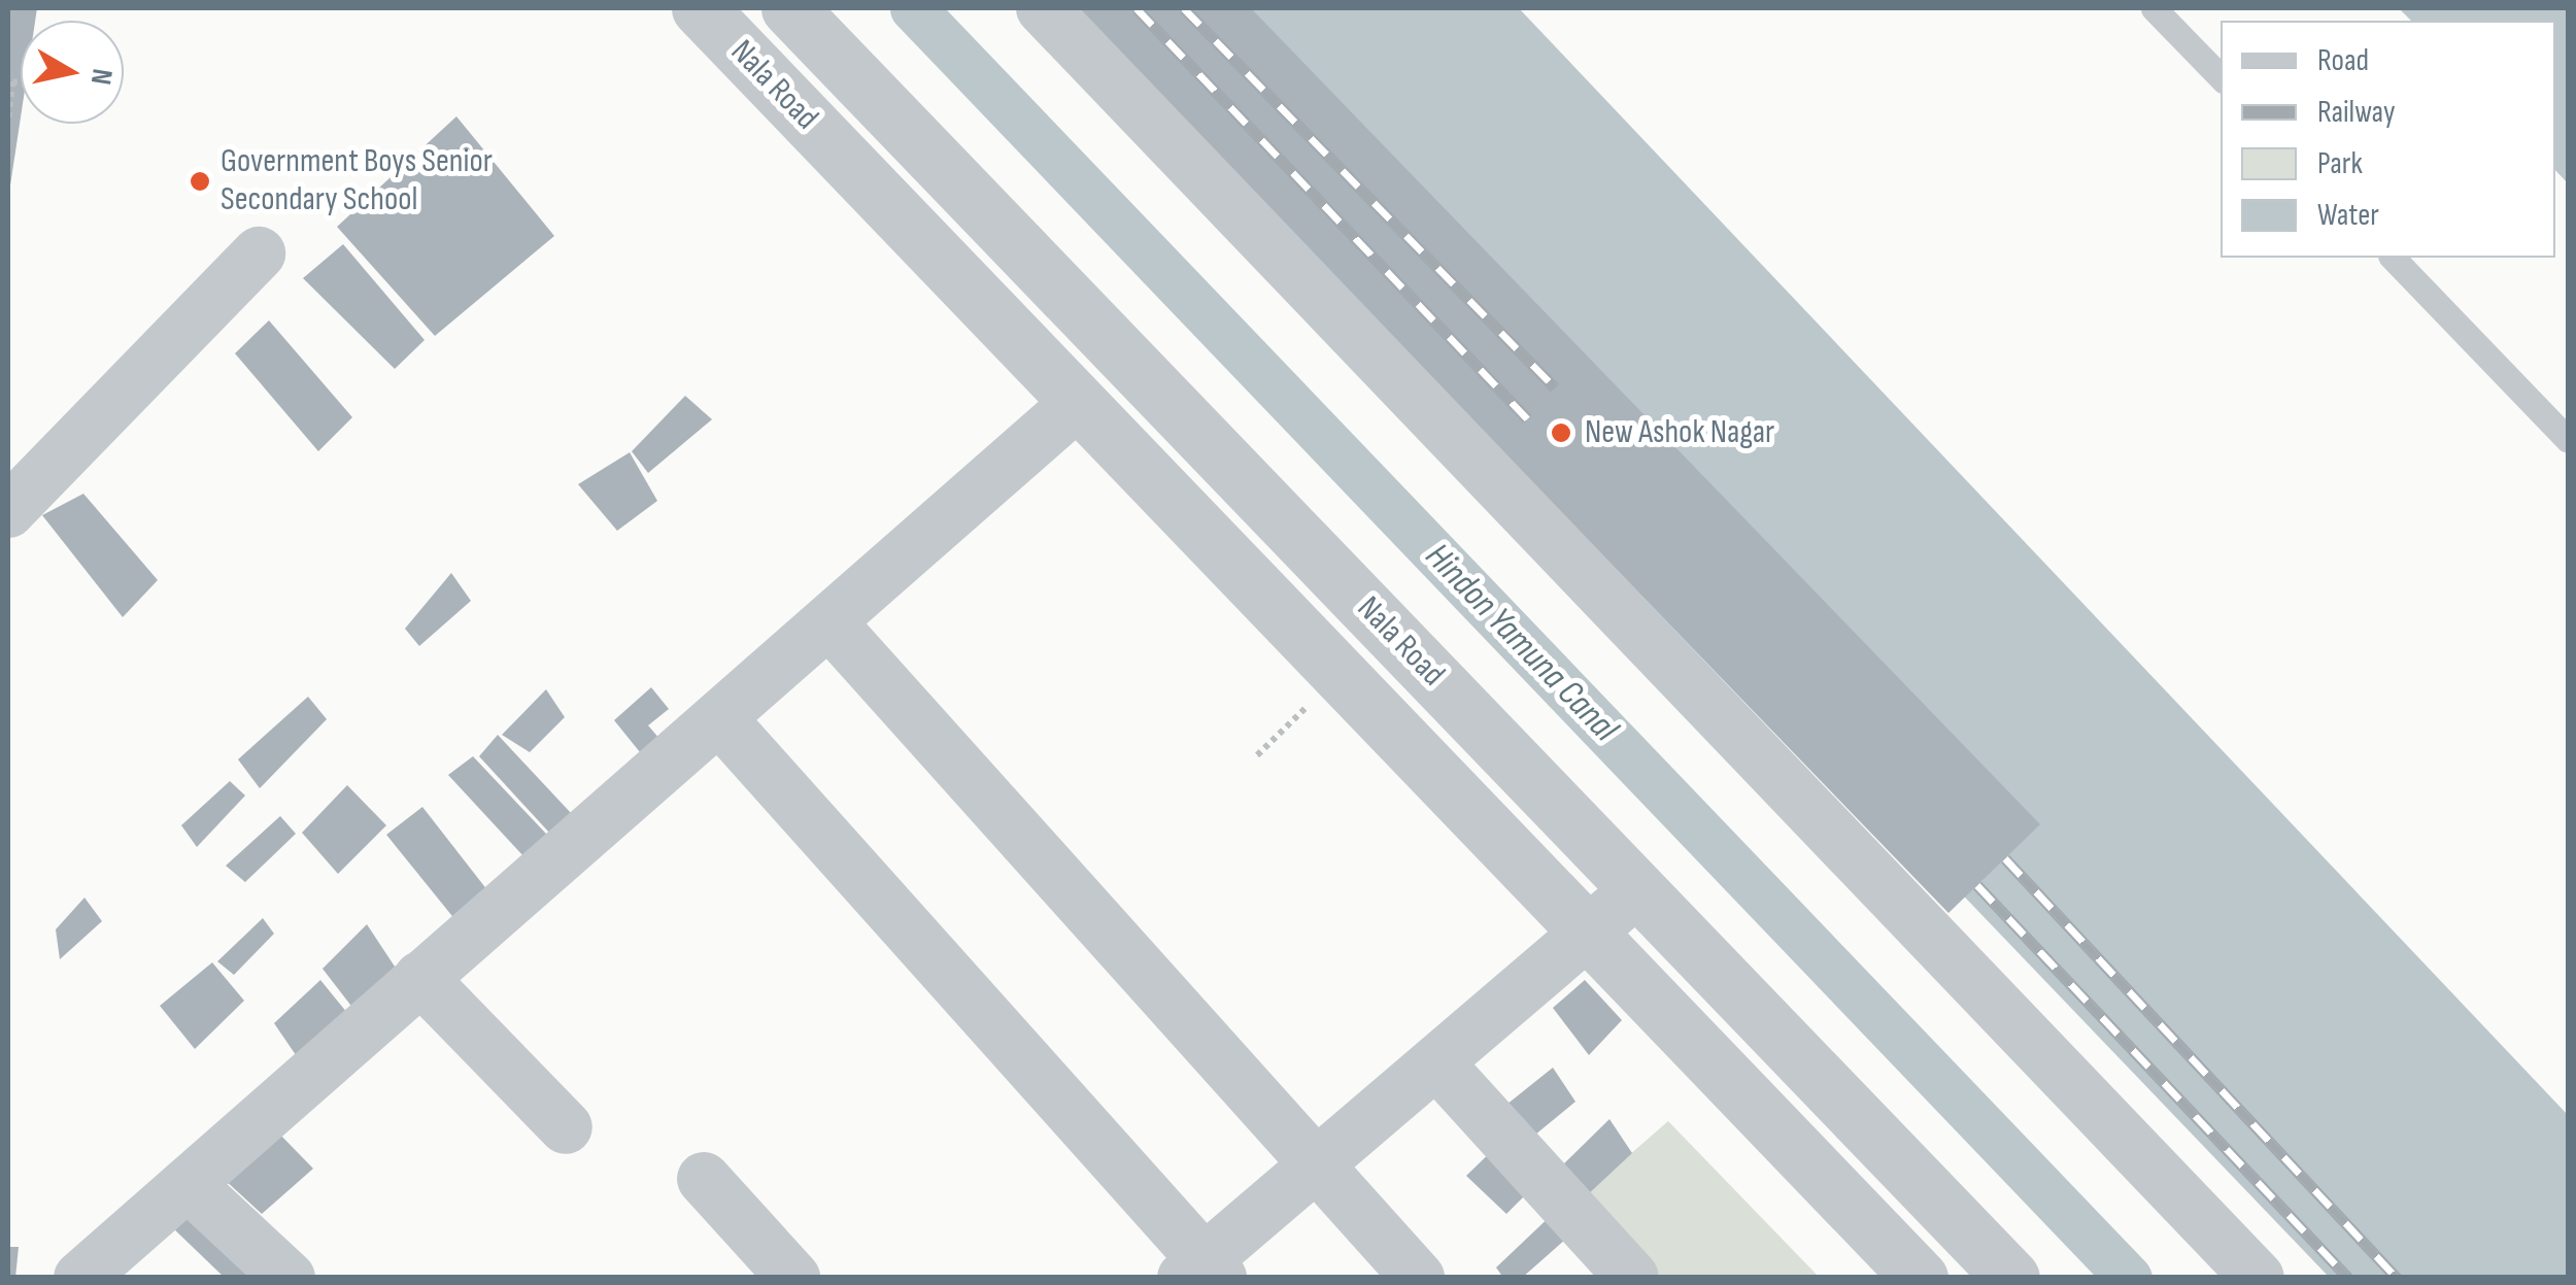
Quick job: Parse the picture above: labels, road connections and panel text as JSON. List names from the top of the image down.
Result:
{
  "streets": {
    "street": ["Nala Road"]
  },
  "water": ["Hindon Yamuna Canal"],
  "places": ["Government Boys Senior Secondary School", "New Ashok Nagar"],
  "legend": [
    "Road",
    "Railway",
    "Park",
    "Water"
  ],
  "north": "right"
}
